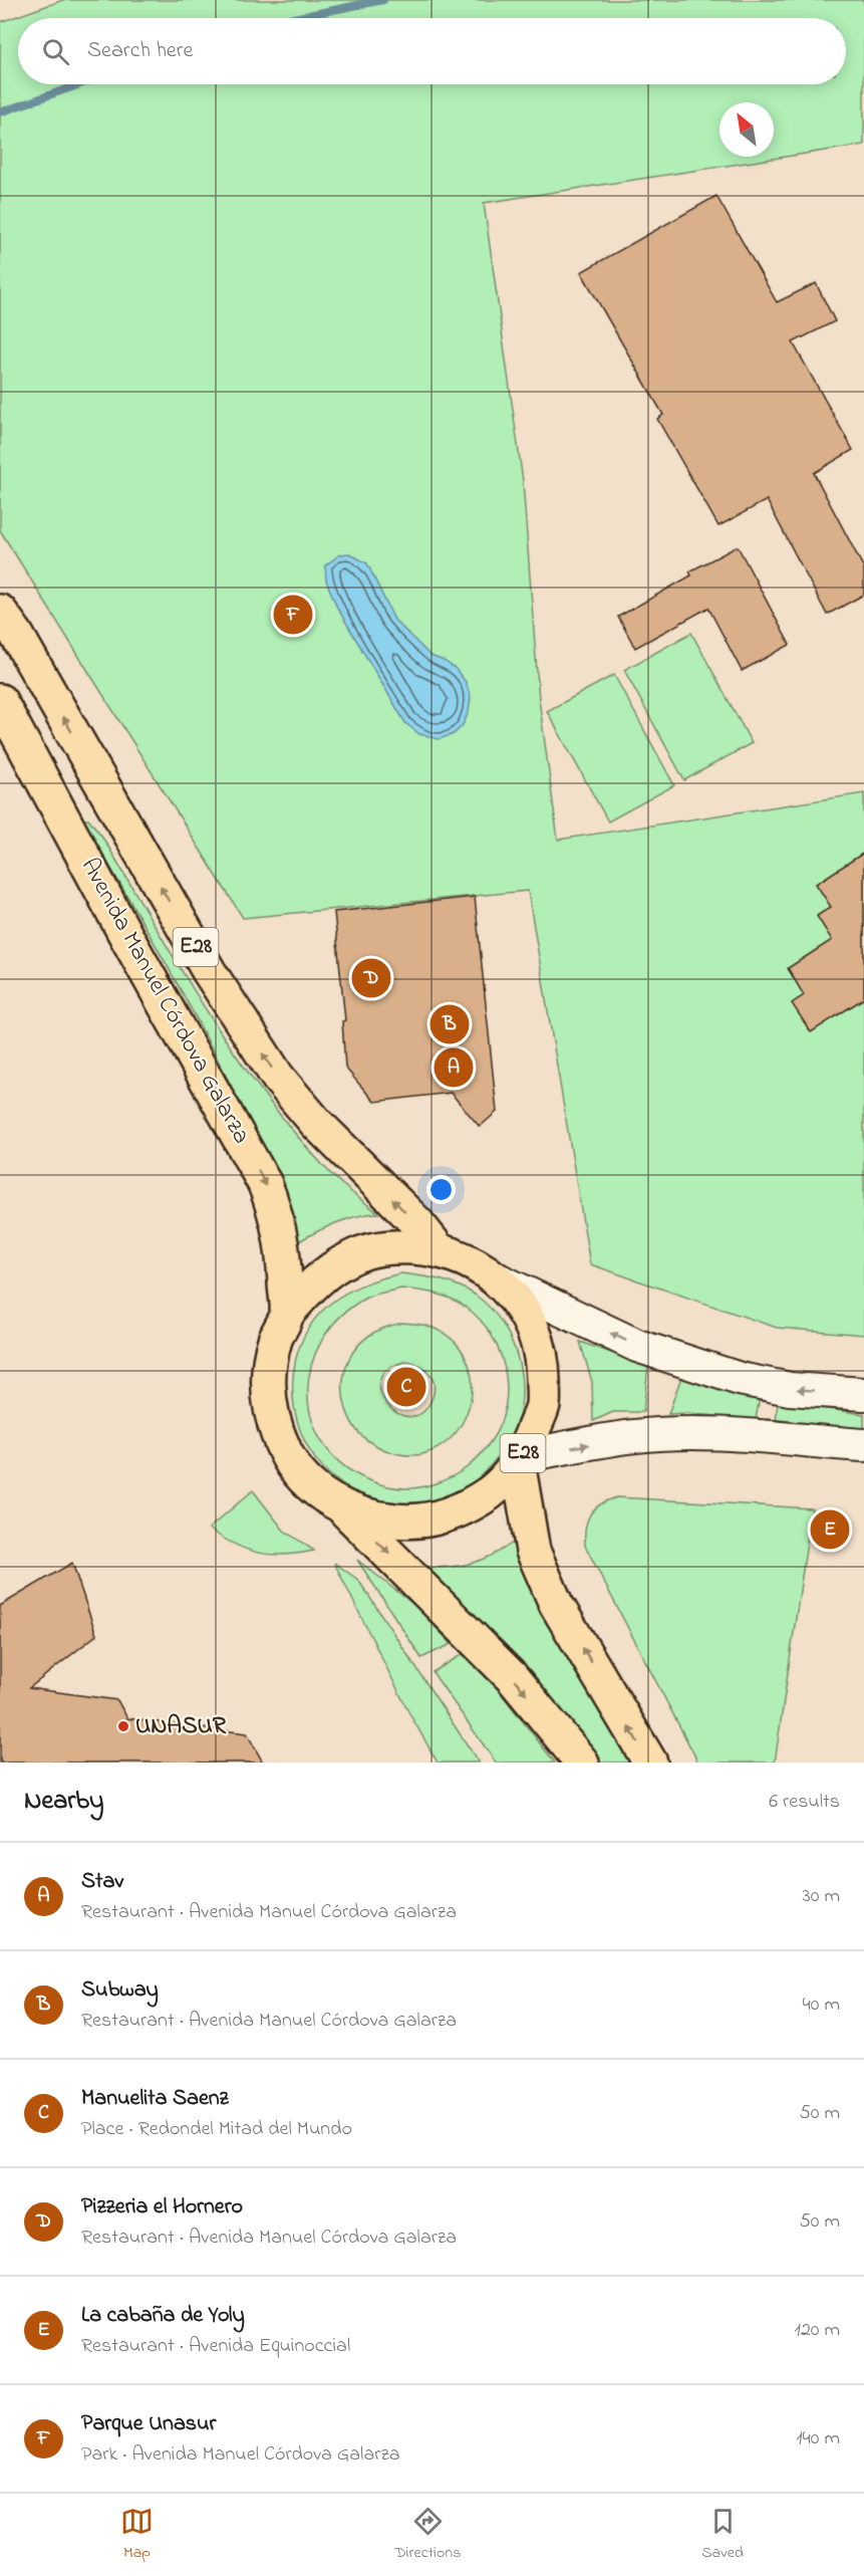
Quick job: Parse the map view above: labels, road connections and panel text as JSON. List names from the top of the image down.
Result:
{
  "streets": {
    "main road": ["E28", "Avenida Manuel Córdova Galarza"]
  },
  "crossings": [
    ["E28", "Avenida Manuel Córdova Galarza"]
  ],
  "places": ["UNASUR"],
  "north": "top left",
  "page": {
    "search": "Search here",
    "pins": [
      "F",
      "D",
      "B",
      "A",
      "C",
      "E"
    ],
    "heading": ["Nearby", "6 results"],
    "list": [
      {
        "mark": "A",
        "name": "Stav",
        "note": "Restaurant · Avenida Manuel Córdova Galarza",
        "value": "30 m"
      },
      {
        "mark": "B",
        "name": "Subway",
        "note": "Restaurant · Avenida Manuel Córdova Galarza",
        "value": "40 m"
      },
      {
        "mark": "C",
        "name": "Manuelita Saenz",
        "note": "Place · Redondel Mitad del Mundo",
        "value": "50 m"
      },
      {
        "mark": "D",
        "name": "Pizzeria el Hornero",
        "note": "Restaurant · Avenida Manuel Córdova Galarza",
        "value": "50 m"
      },
      {
        "mark": "E",
        "name": "La cabaña de Yoly",
        "note": "Restaurant · Avenida Equinoccial",
        "value": "120 m"
      },
      {
        "mark": "F",
        "name": "Parque Unasur",
        "note": "Park · Avenida Manuel Córdova Galarza",
        "value": "140 m"
      }
    ],
    "nav": ["Map", "Directions", "Saved"]
  }
}
